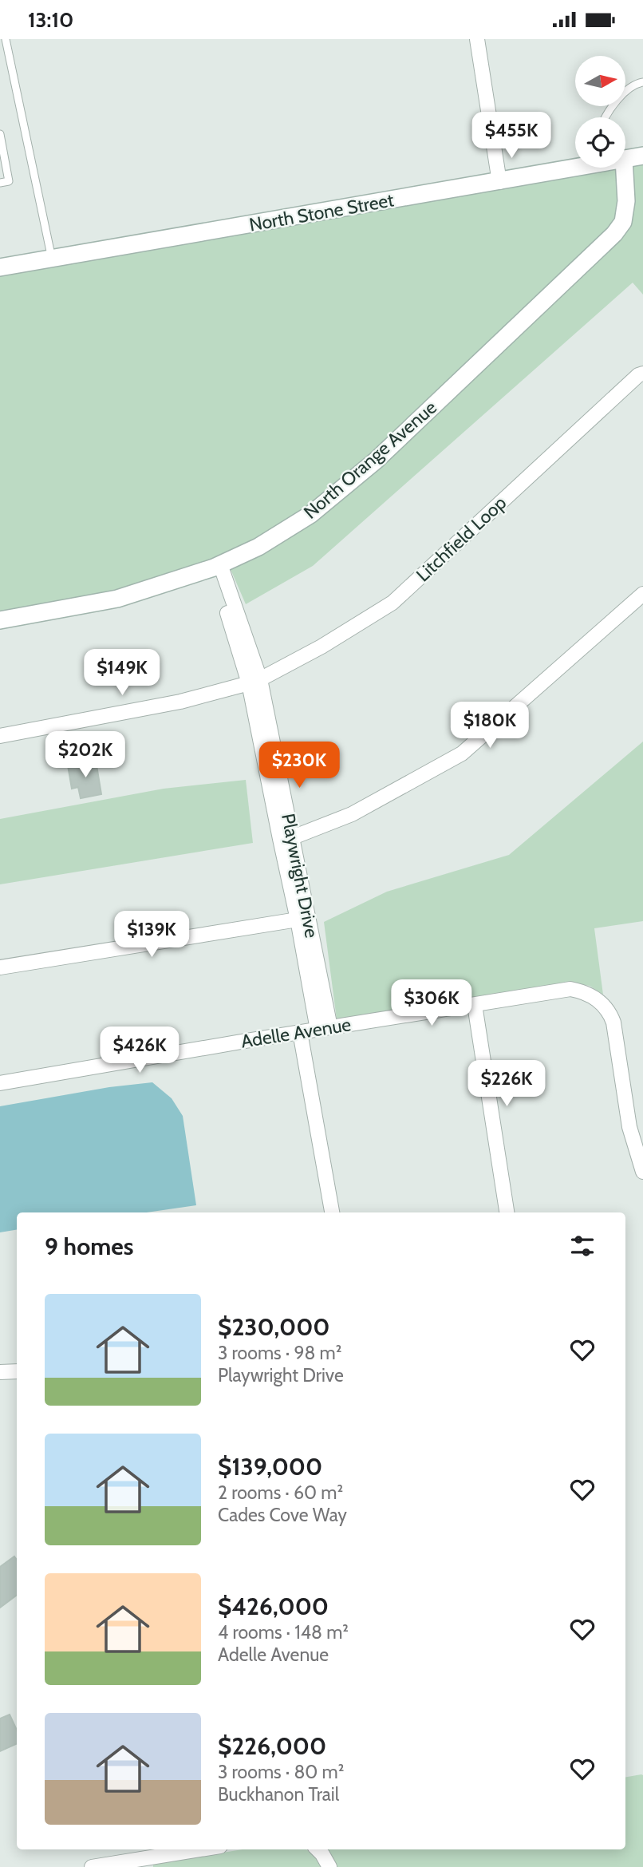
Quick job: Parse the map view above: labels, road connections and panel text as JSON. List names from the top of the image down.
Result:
{
  "streets": {
    "street": [
      "North Stone Street",
      "North Orange Avenue",
      "Litchfield Loop",
      "Playwright Drive",
      "Adelle Avenue"
    ]
  },
  "crossings": [
    ["North Orange Avenue", "Playwright Drive"],
    ["Litchfield Loop", "Playwright Drive"],
    ["Playwright Drive", "Adelle Avenue"]
  ],
  "north": "right",
  "page": {
    "status": "13:10",
    "price": [
      "$455K",
      "$149K",
      "$180K",
      "$202K",
      "$230K",
      "$139K",
      "$306K",
      "$426K",
      "$226K"
    ],
    "heading": "9 homes",
    "list": [
      {
        "name": "$230,000",
        "note": "3 rooms · 98 m² · Playwright Drive"
      },
      {
        "name": "$139,000",
        "note": "2 rooms · 60 m² · Cades Cove Way"
      },
      {
        "name": "$426,000",
        "note": "4 rooms · 148 m² · Adelle Avenue"
      },
      {
        "name": "$226,000",
        "note": "3 rooms · 80 m² · Buckhanon Trail"
      }
    ]
  }
}
